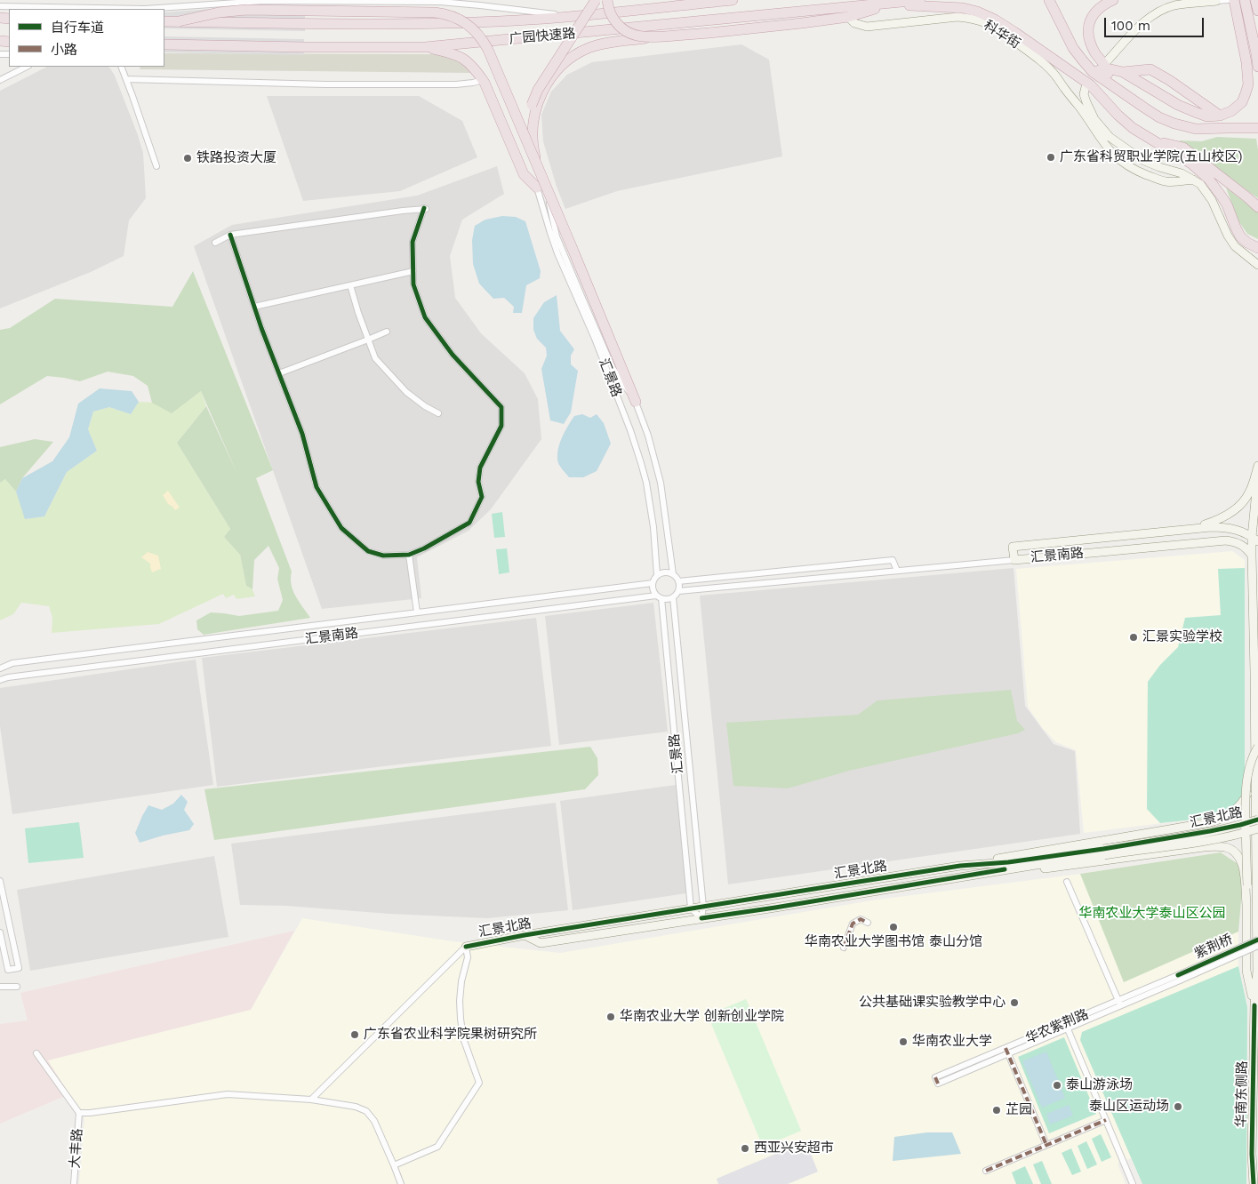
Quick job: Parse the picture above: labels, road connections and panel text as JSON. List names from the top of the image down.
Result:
{
  "streets": {
    "highway": ["广园快速路"],
    "street": [
      "科华街",
      "汇景路",
      "汇景南路",
      "汇景北路",
      "紫荆桥",
      "华农紫荆路",
      "华南东侧路",
      "大丰路"
    ]
  },
  "crossings": [
    ["汇景路", "汇景南路"],
    ["汇景路", "汇景北路"],
    ["汇景南路", "华南东侧路"],
    ["紫荆桥", "华农紫荆路"]
  ],
  "parks": ["华南农业大学泰山区公园"],
  "places": [
    "广东省科贸职业学院(五山校区)",
    "铁路投资大厦",
    "汇景实验学校",
    "华南农业大学图书馆 泰山分馆",
    "公共基础课实验教学中心",
    "华南农业大学 创新创业学院",
    "广东省农业科学院果树研究所",
    "华南农业大学",
    "泰山游泳场",
    "泰山区运动场",
    "芷园",
    "西亚兴安超市"
  ],
  "legend": ["自行车道", "小路"],
  "scale_bar": "100 m"
}
